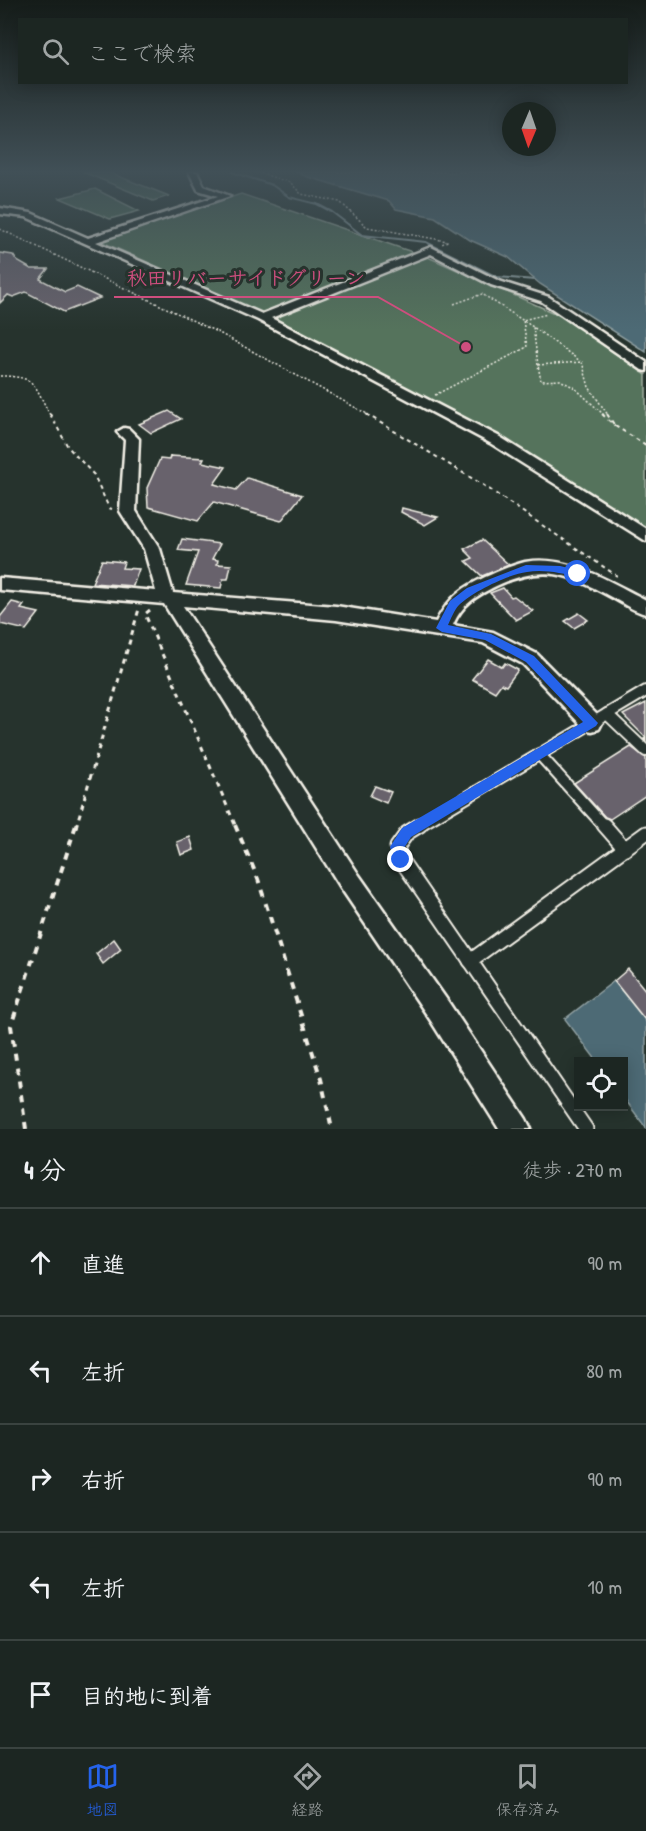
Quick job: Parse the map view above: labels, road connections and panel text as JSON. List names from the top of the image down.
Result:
{
  "places": ["秋田リバーサイドグリーン"],
  "north": "bottom",
  "page": {
    "search": "ここで検索",
    "heading": ["4 分", "徒歩 · 270 m"],
    "list": [
      ["直進", "90 m"],
      ["左折", "80 m"],
      ["右折", "90 m"],
      ["左折", "10 m"],
      "目的地に到着"
    ],
    "nav": ["地図", "経路", "保存済み"]
  }
}
